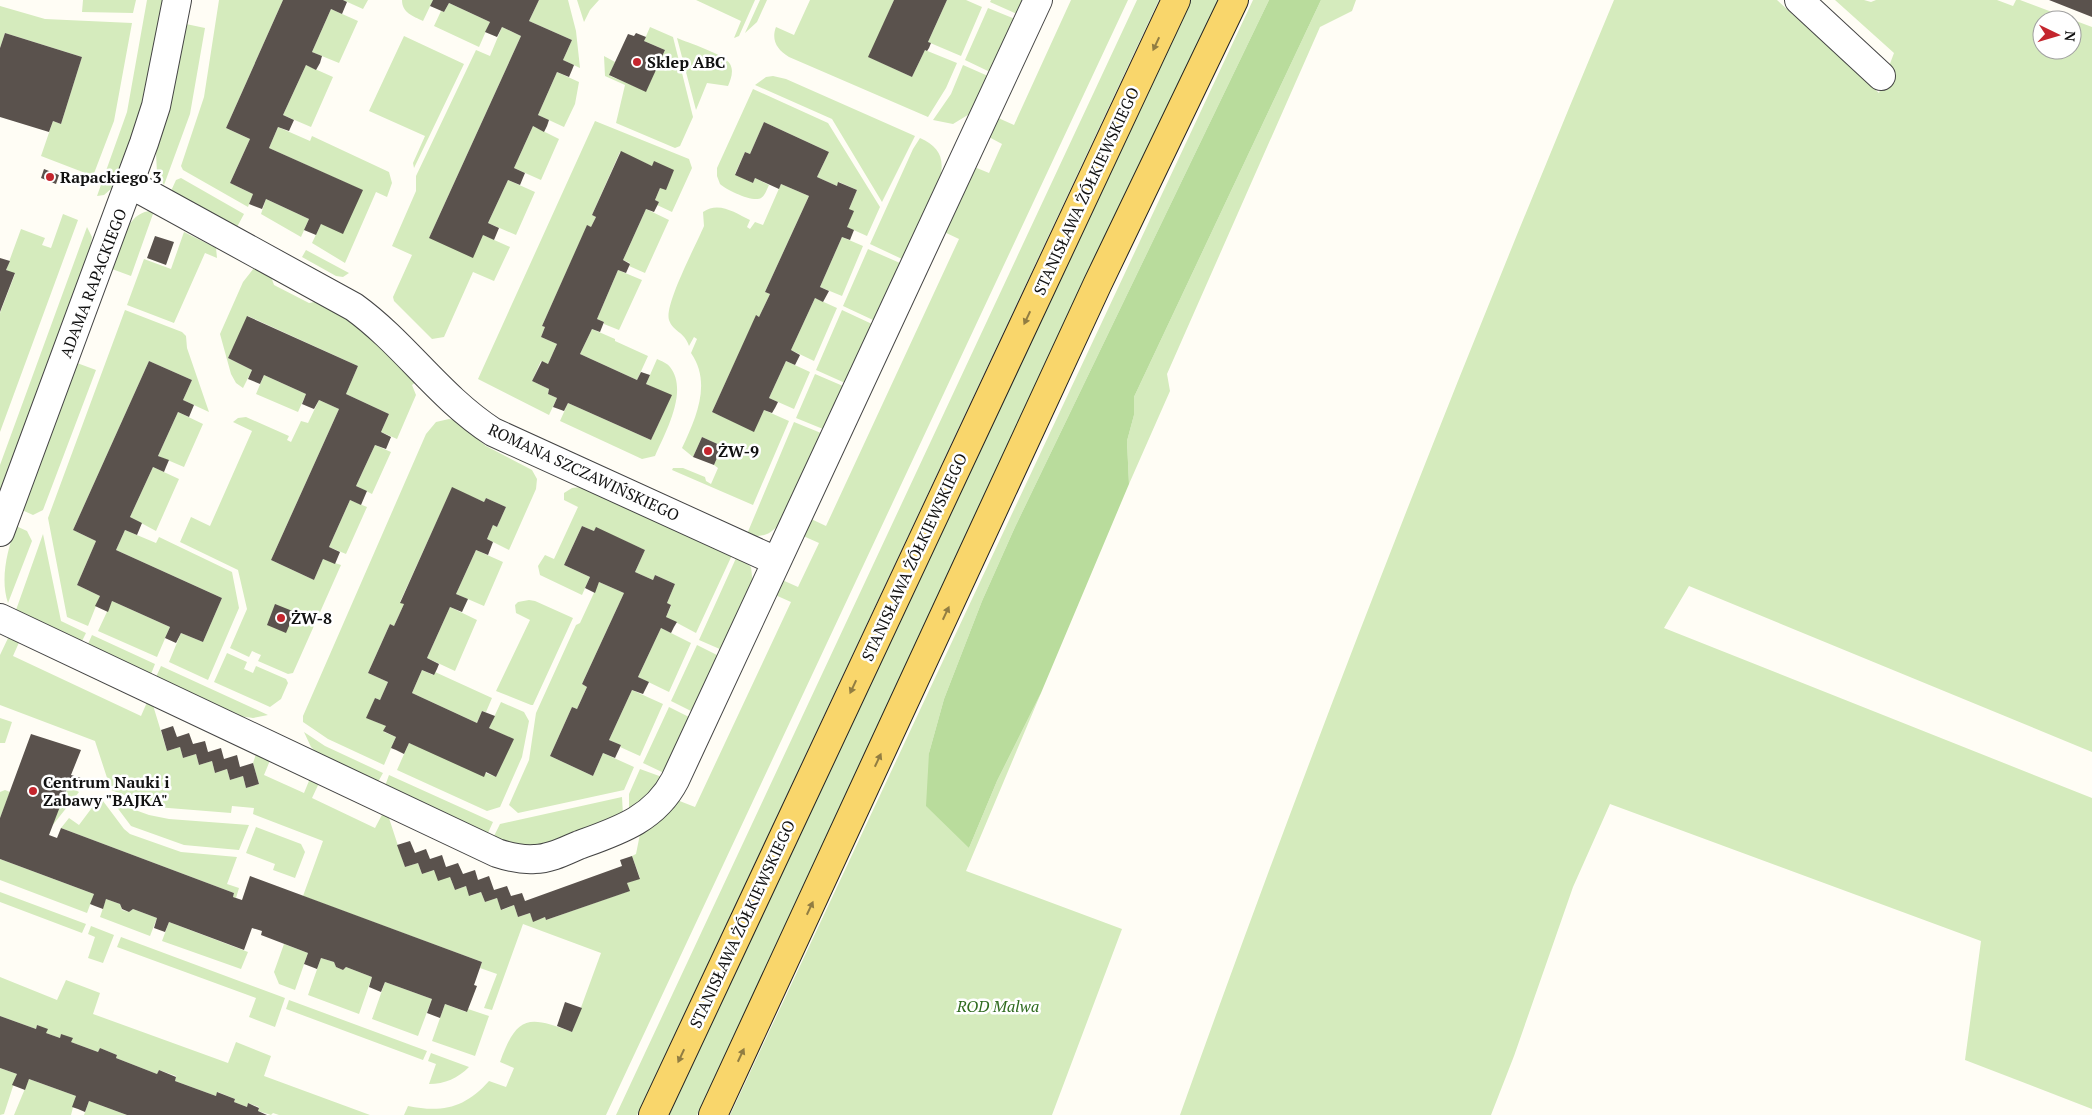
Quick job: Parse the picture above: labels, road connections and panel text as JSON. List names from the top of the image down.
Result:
{
  "streets": {
    "main road": ["STANISŁAWA ŻÓŁKIEWSKIEGO"],
    "street": ["ADAMA RAPACKIEGO", "ROMANA SZCZAWIŃSKIEGO"]
  },
  "crossings": [
    ["ADAMA RAPACKIEGO", "ROMANA SZCZAWIŃSKIEGO"]
  ],
  "parks": ["ROD Malwa"],
  "places": [
    "Sklep ABC",
    "Rapackiego 3",
    "ŻW-9",
    "ŻW-8",
    "Centrum Nauki i Zabawy \"BAJKA\""
  ],
  "north": "right"
}
